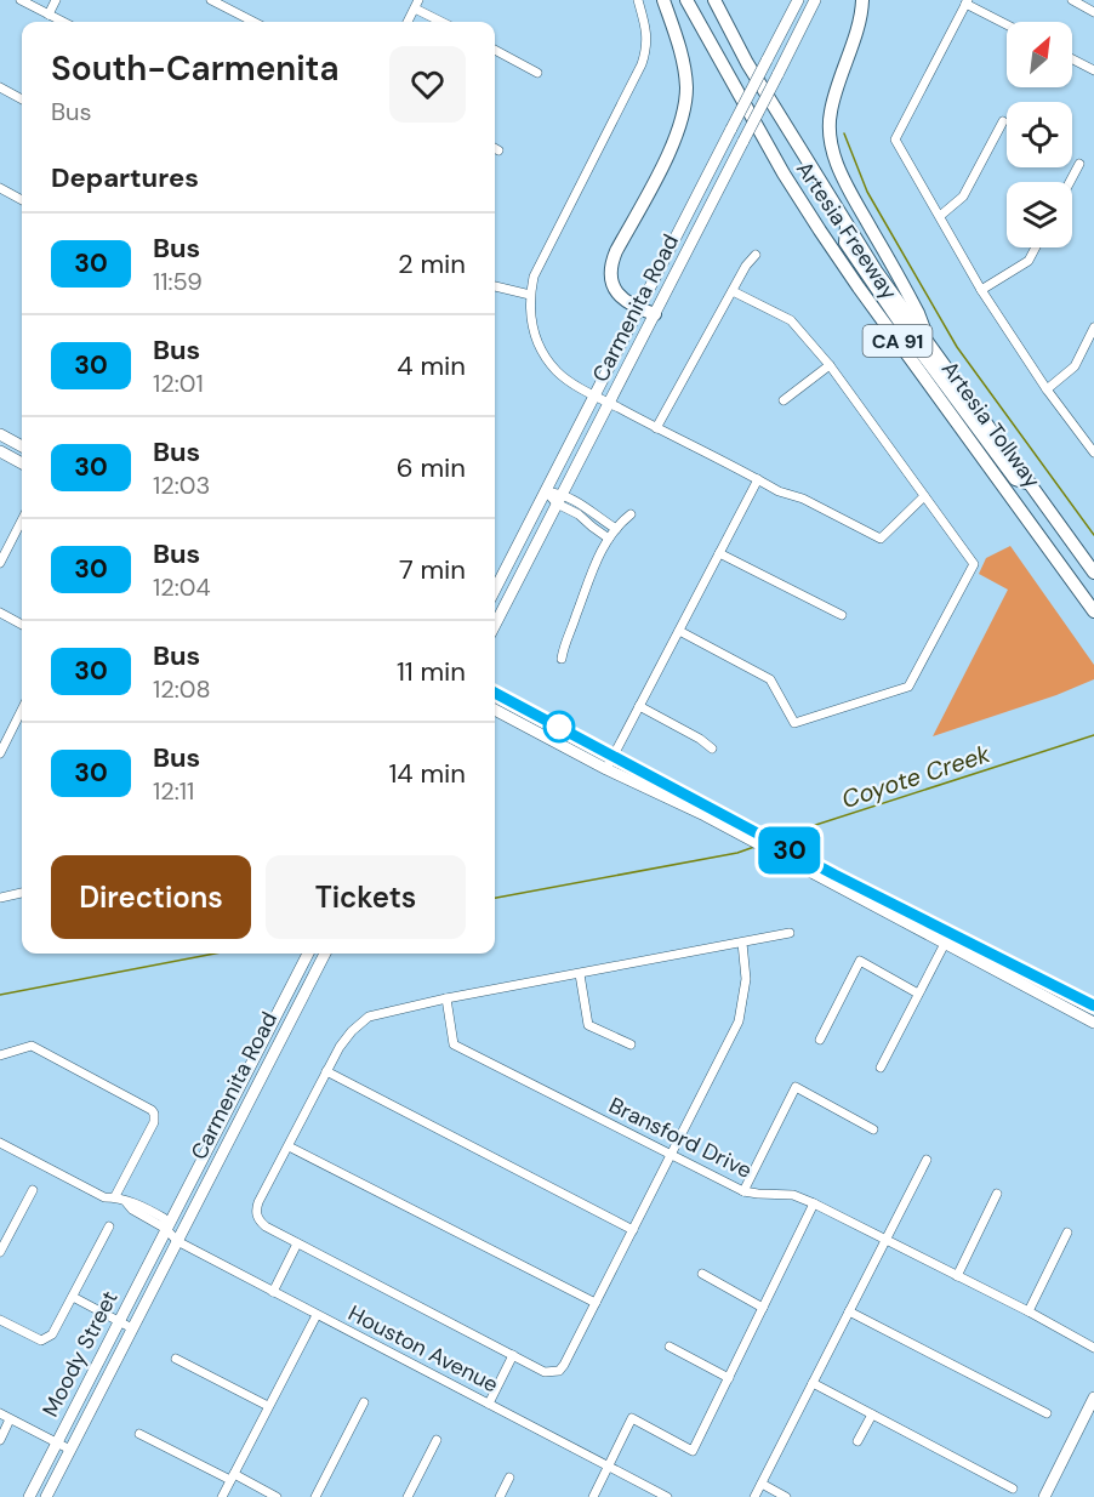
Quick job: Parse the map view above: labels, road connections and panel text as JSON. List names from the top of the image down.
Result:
{
  "streets": {
    "highway": ["Artesia Freeway", "CA 91", "Artesia Tollway"],
    "main road": ["Carmenita Road", "Moody Street"],
    "street": ["Bransford Drive", "Houston Avenue"]
  },
  "crossings": [
    ["Artesia Freeway", "Artesia Tollway"],
    ["Carmenita Road", "Houston Avenue"],
    ["Carmenita Road", "Moody Street"],
    ["Houston Avenue", "Moody Street"]
  ],
  "water": ["Coyote Creek"],
  "lines": ["bus line 30"],
  "north": "top right",
  "page": {
    "on_map": "30",
    "heading": [
      ["South-Carmenita", "Bus"],
      "Departures"
    ],
    "list": [
      {
        "mark": "30",
        "name": "Bus",
        "note": "11:59",
        "value": "2 min"
      },
      {
        "mark": "30",
        "name": "Bus",
        "note": "12:01",
        "value": "4 min"
      },
      {
        "mark": "30",
        "name": "Bus",
        "note": "12:03",
        "value": "6 min"
      },
      {
        "mark": "30",
        "name": "Bus",
        "note": "12:04",
        "value": "7 min"
      },
      {
        "mark": "30",
        "name": "Bus",
        "note": "12:08",
        "value": "11 min"
      },
      {
        "mark": "30",
        "name": "Bus",
        "note": "12:11",
        "value": "14 min"
      }
    ],
    "buttons": ["Directions", "Tickets"]
  }
}
